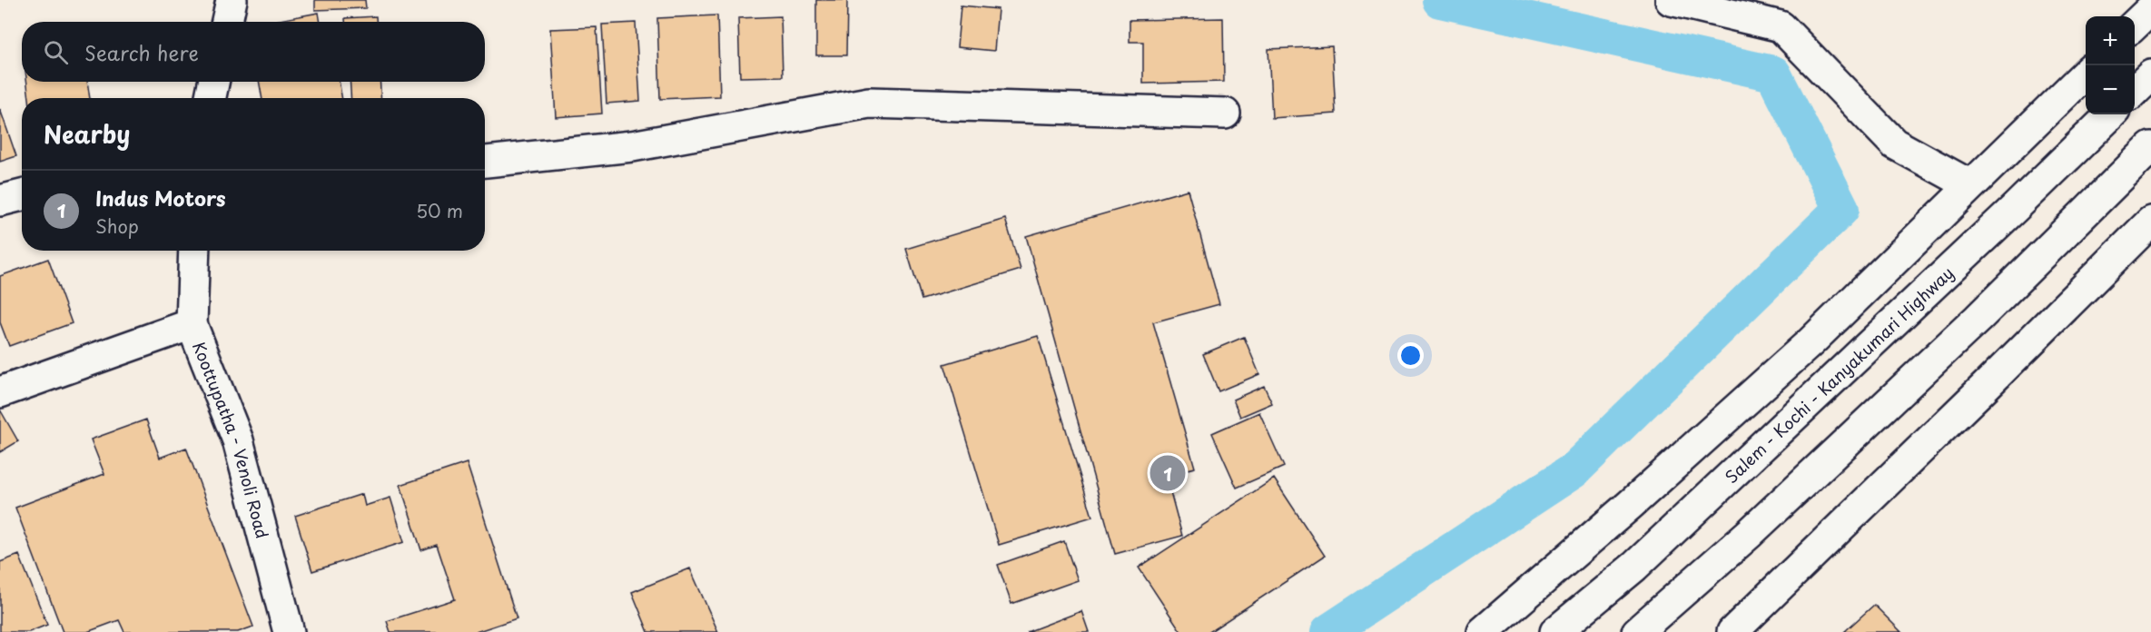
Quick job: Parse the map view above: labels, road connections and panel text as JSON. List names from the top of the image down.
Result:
{
  "streets": {
    "main road": ["Salem - Kochi - Kanyakumari Highway", "Koottupatha - Venoli Road"]
  },
  "page": {
    "map_buttons": ["+", "−"],
    "search": "Search here",
    "heading": "Nearby",
    "list": [
      {
        "mark": "1",
        "name": "Indus Motors",
        "note": "Shop",
        "value": "50 m"
      }
    ],
    "pins": "1"
  }
}
